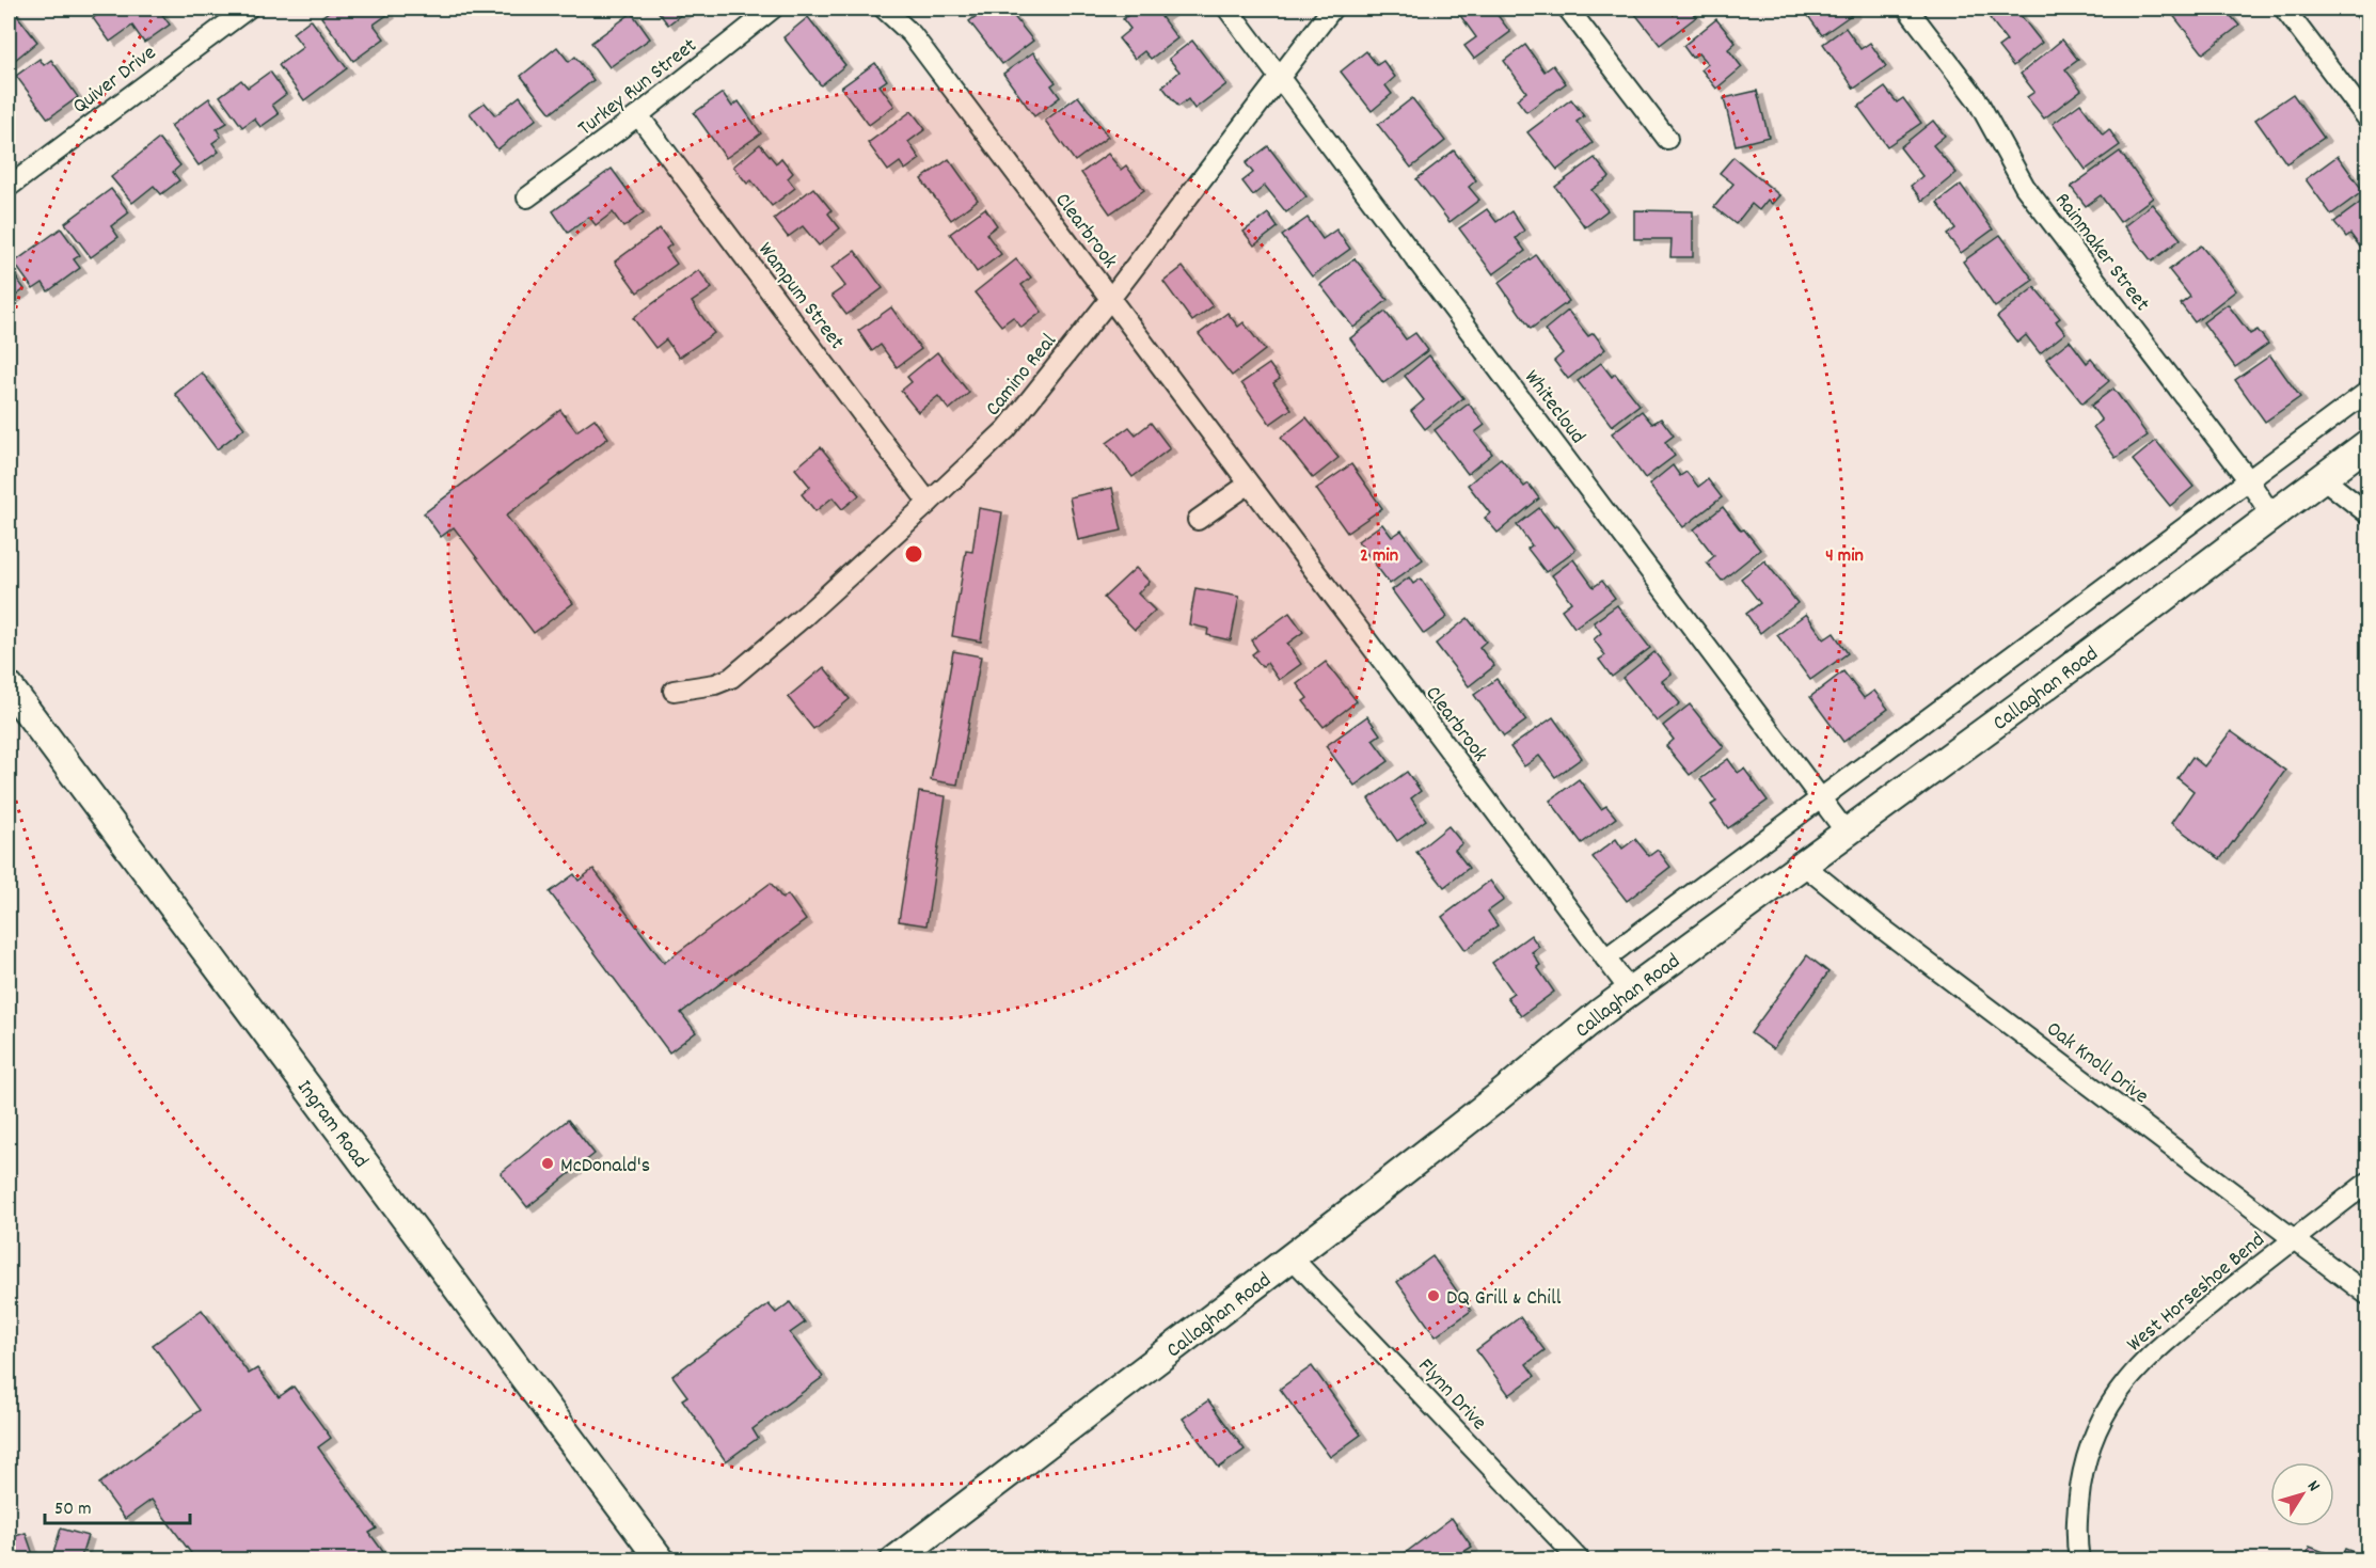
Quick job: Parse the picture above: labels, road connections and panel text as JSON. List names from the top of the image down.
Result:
{
  "streets": {
    "main road": ["Callaghan Road", "Ingram Road"],
    "street": [
      "Quiver Drive",
      "Turkey Run Street",
      "Clearbrook",
      "Rainmaker Street",
      "Wampum Street",
      "Camino Real",
      "Whitecloud",
      "Oak Knoll Drive",
      "West Horseshoe Bend",
      "Flynn Drive"
    ]
  },
  "crossings": [
    ["Turkey Run Street", "Wampum Street"],
    ["Clearbrook", "Camino Real"],
    ["Clearbrook", "Callaghan Road"],
    ["Rainmaker Street", "Callaghan Road"],
    ["Wampum Street", "Camino Real"],
    ["Camino Real", "Whitecloud"],
    ["Whitecloud", "Callaghan Road"],
    ["Callaghan Road", "Oak Knoll Drive"],
    ["Callaghan Road", "Flynn Drive"],
    ["Oak Knoll Drive", "West Horseshoe Bend"]
  ],
  "places": ["McDonald's", "DQ Grill & Chill"],
  "scale_bar": "50 m",
  "north": "top right",
  "rings": ["2 min", "4 min"]
}
